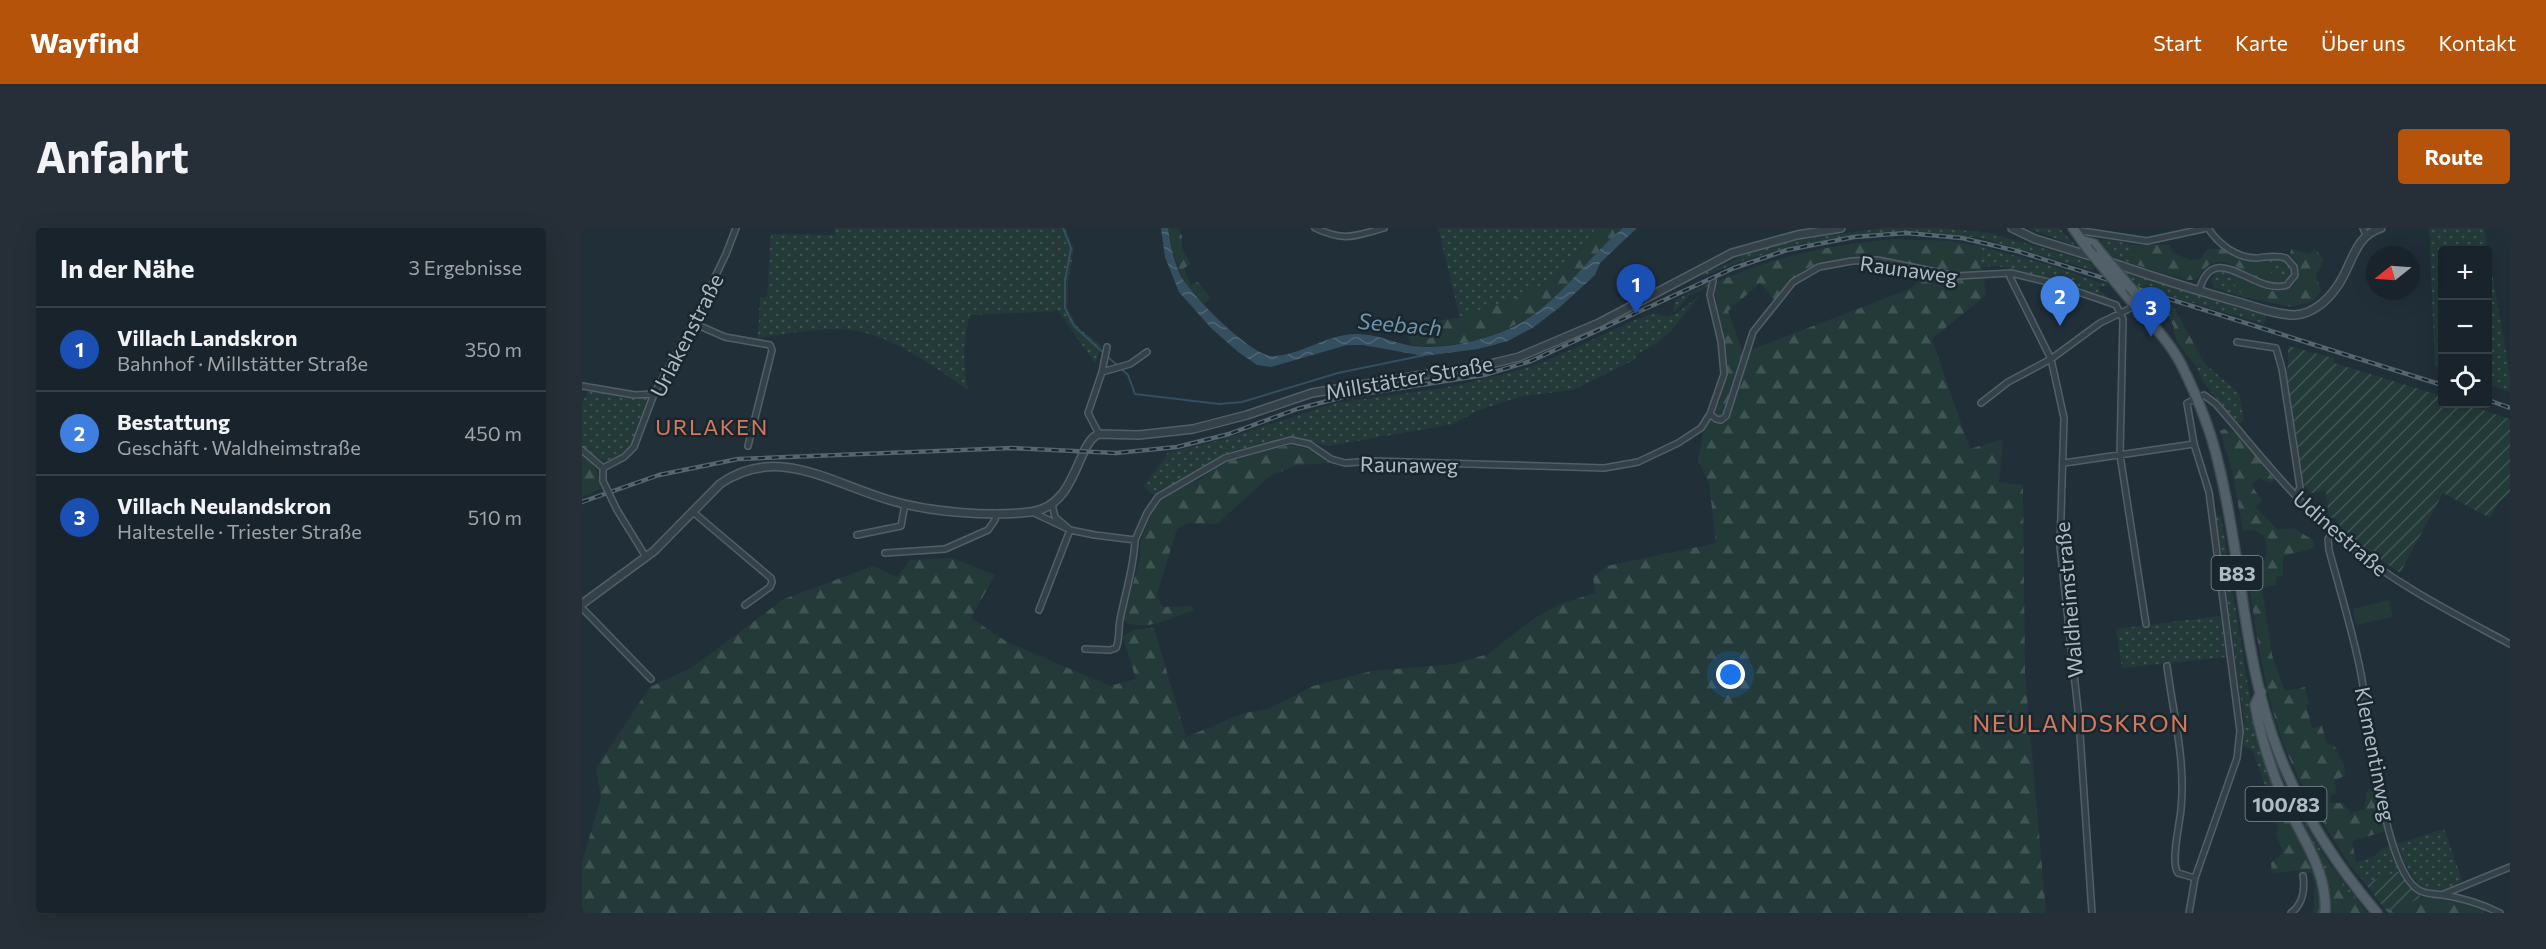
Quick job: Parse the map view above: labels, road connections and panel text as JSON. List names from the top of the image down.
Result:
{
  "streets": {
    "main road": ["B83", "100/83"],
    "street": [
      "Raunaweg",
      "Urlakenstraße",
      "Millstätter Straße",
      "Udinestraße",
      "Waldheimstraße",
      "Klementinweg"
    ]
  },
  "crossings": [
    ["Raunaweg", "Waldheimstraße"],
    ["Udinestraße", "B83"],
    ["Udinestraße", "Klementinweg"],
    ["B83", "100/83"]
  ],
  "districts": ["URLAKEN", "NEULANDSKRON"],
  "water": ["Seebach"],
  "north": "left",
  "page": {
    "header": "Wayfind",
    "nav": [
      "Start",
      "Karte",
      "Über uns",
      "Kontakt"
    ],
    "buttons": "Route",
    "title": "Anfahrt",
    "heading": ["In der Nähe", "3 Ergebnisse"],
    "map_buttons": ["+", "−"],
    "pins": ["1", "2", "3"],
    "list": [
      {
        "mark": "1",
        "name": "Villach Landskron",
        "note": "Bahnhof · Millstätter Straße",
        "value": "350 m"
      },
      {
        "mark": "2",
        "name": "Bestattung",
        "note": "Geschäft · Waldheimstraße",
        "value": "450 m"
      },
      {
        "mark": "3",
        "name": "Villach Neulandskron",
        "note": "Haltestelle · Triester Straße",
        "value": "510 m"
      }
    ]
  }
}
